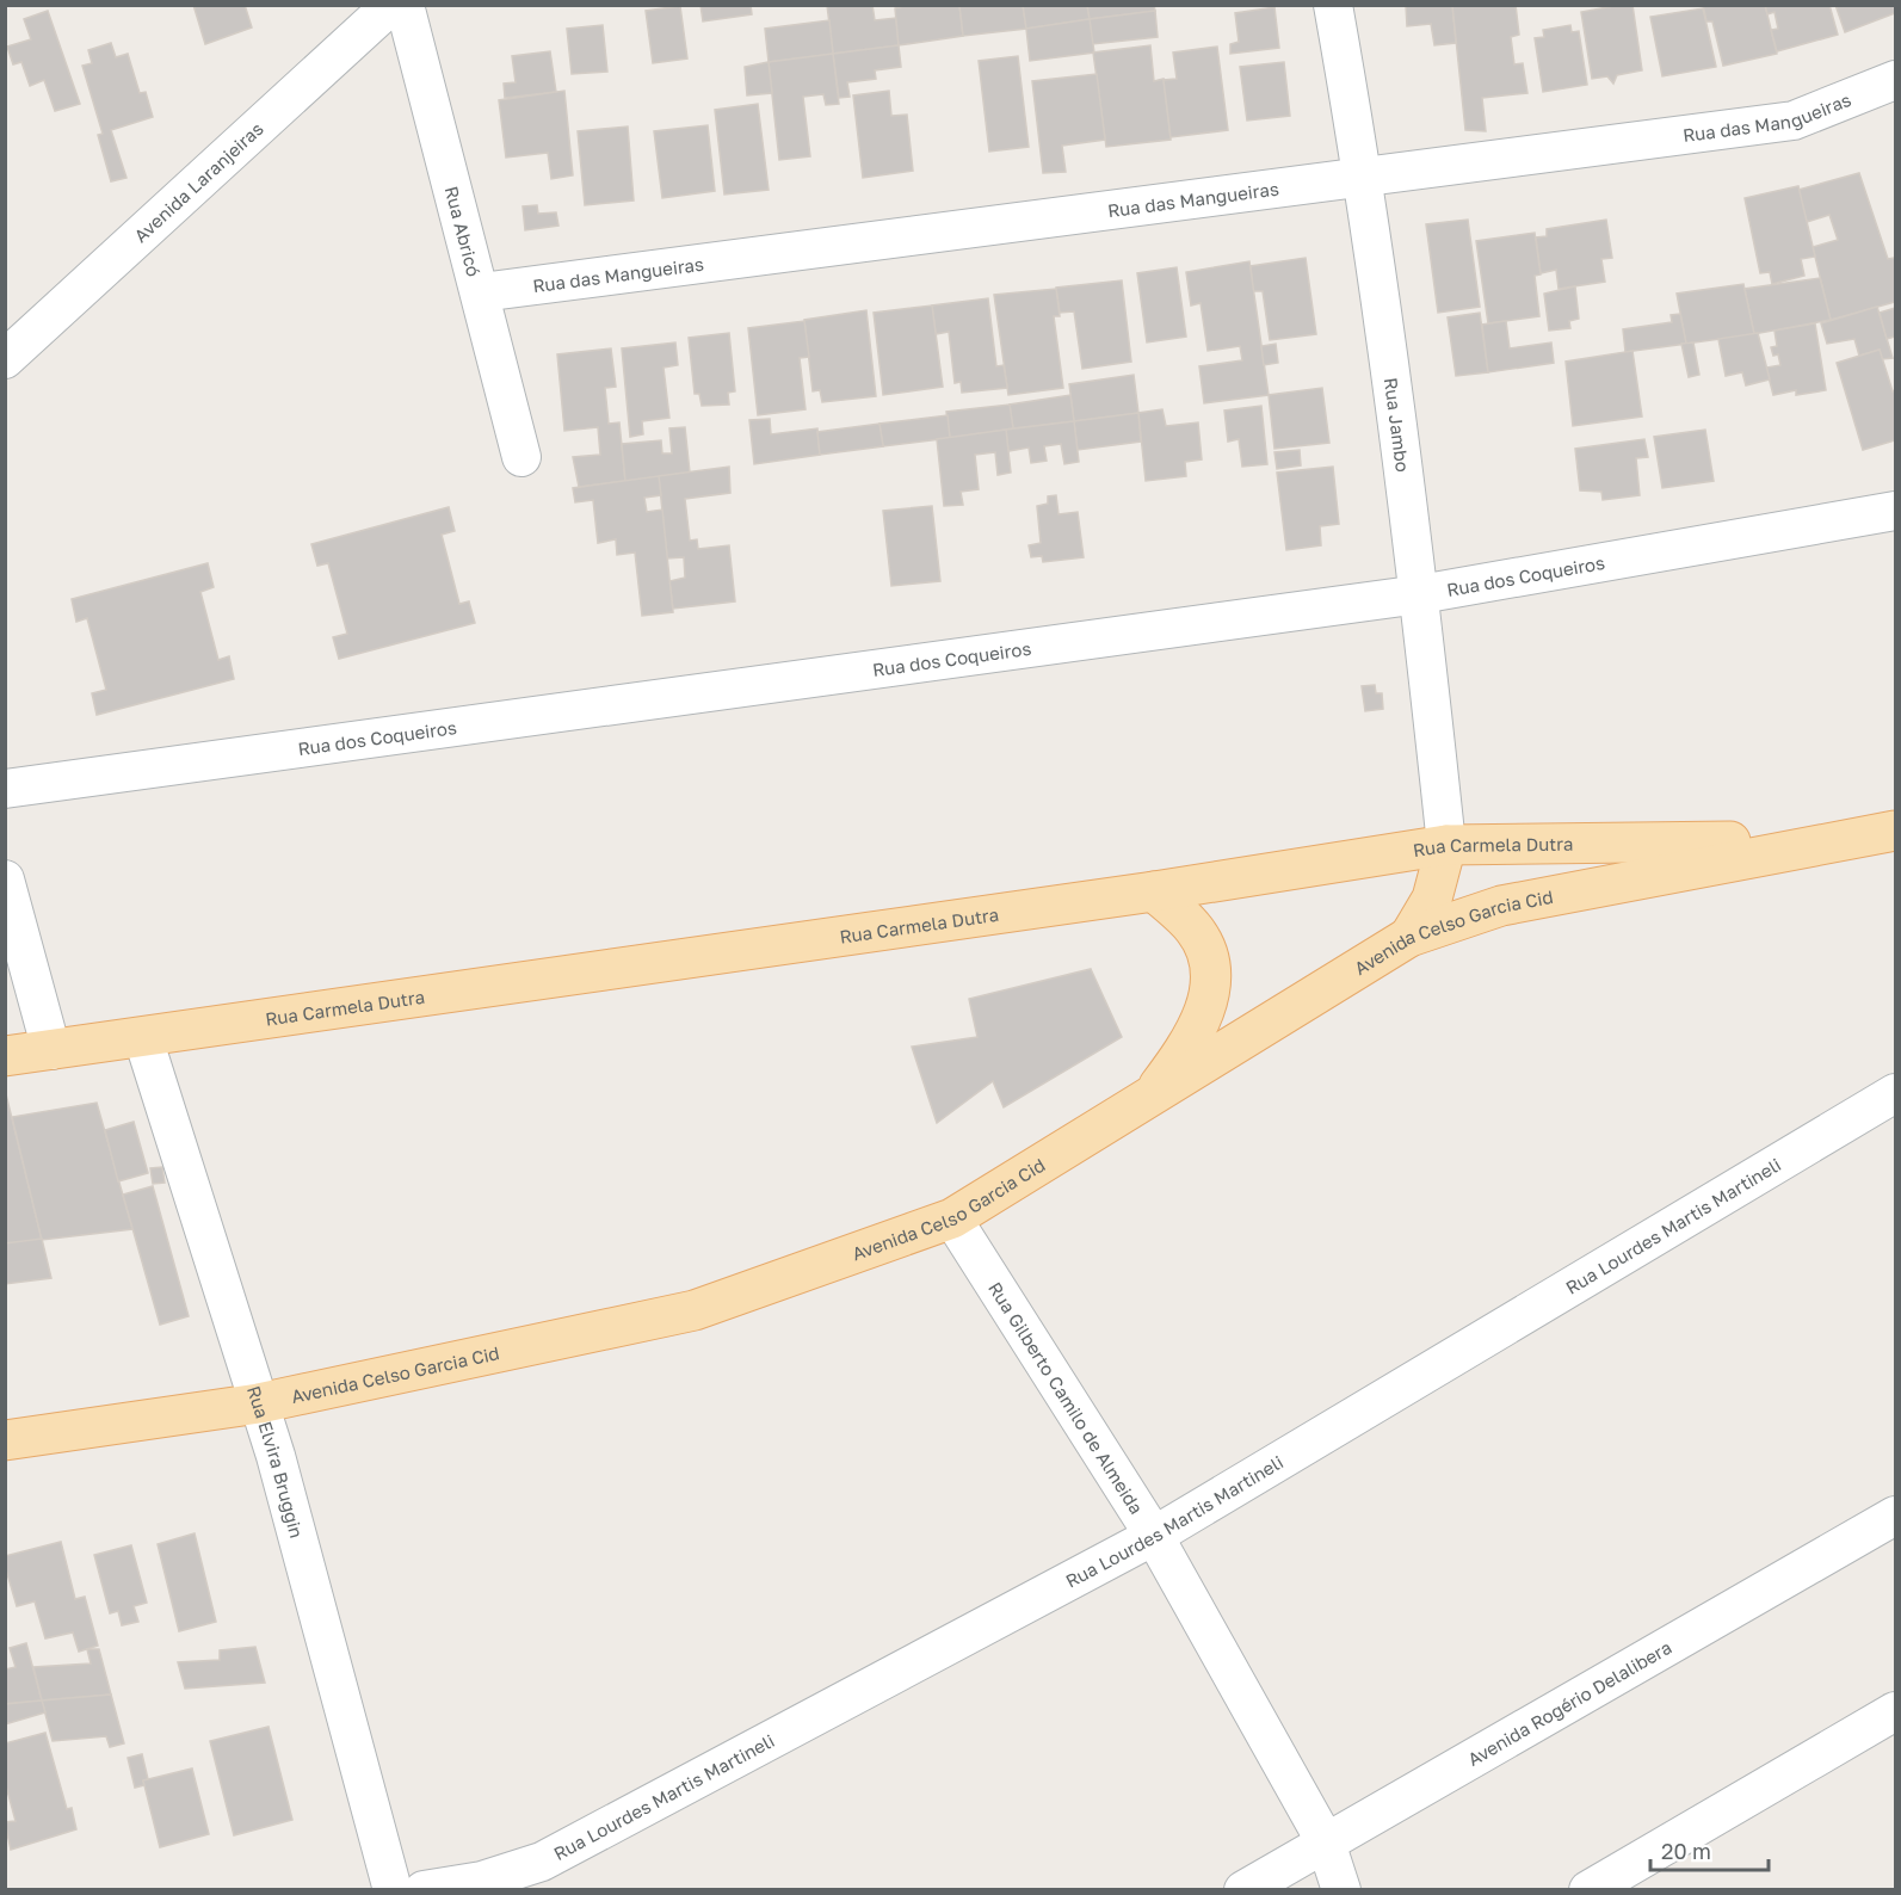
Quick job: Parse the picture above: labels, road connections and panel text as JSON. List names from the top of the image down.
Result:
{
  "streets": {
    "main road": ["Rua Carmela Dutra", "Avenida Celso Garcia Cid"],
    "street": [
      "Rua das Mangueiras",
      "Avenida Laranjeiras",
      "Rua Abricó",
      "Rua Jambo",
      "Rua dos Coqueiros",
      "Rua Lourdes Martis Martineli",
      "Rua Gilberto Camilo de Almeida",
      "Rua Elvira Bruggin",
      "Avenida Rogério Delalibera"
    ]
  },
  "crossings": [
    ["Rua das Mangueiras", "Rua Abricó"],
    ["Rua das Mangueiras", "Rua Jambo"],
    ["Rua Jambo", "Rua dos Coqueiros"],
    ["Rua Jambo", "Rua Carmela Dutra"],
    ["Rua Carmela Dutra", "Avenida Celso Garcia Cid"],
    ["Rua Carmela Dutra", "Rua Elvira Bruggin"],
    ["Avenida Celso Garcia Cid", "Rua Gilberto Camilo de Almeida"],
    ["Avenida Celso Garcia Cid", "Rua Elvira Bruggin"],
    ["Rua Lourdes Martis Martineli", "Rua Gilberto Camilo de Almeida"],
    ["Rua Gilberto Camilo de Almeida", "Avenida Rogério Delalibera"]
  ],
  "scale_bar": "20 m"
}
